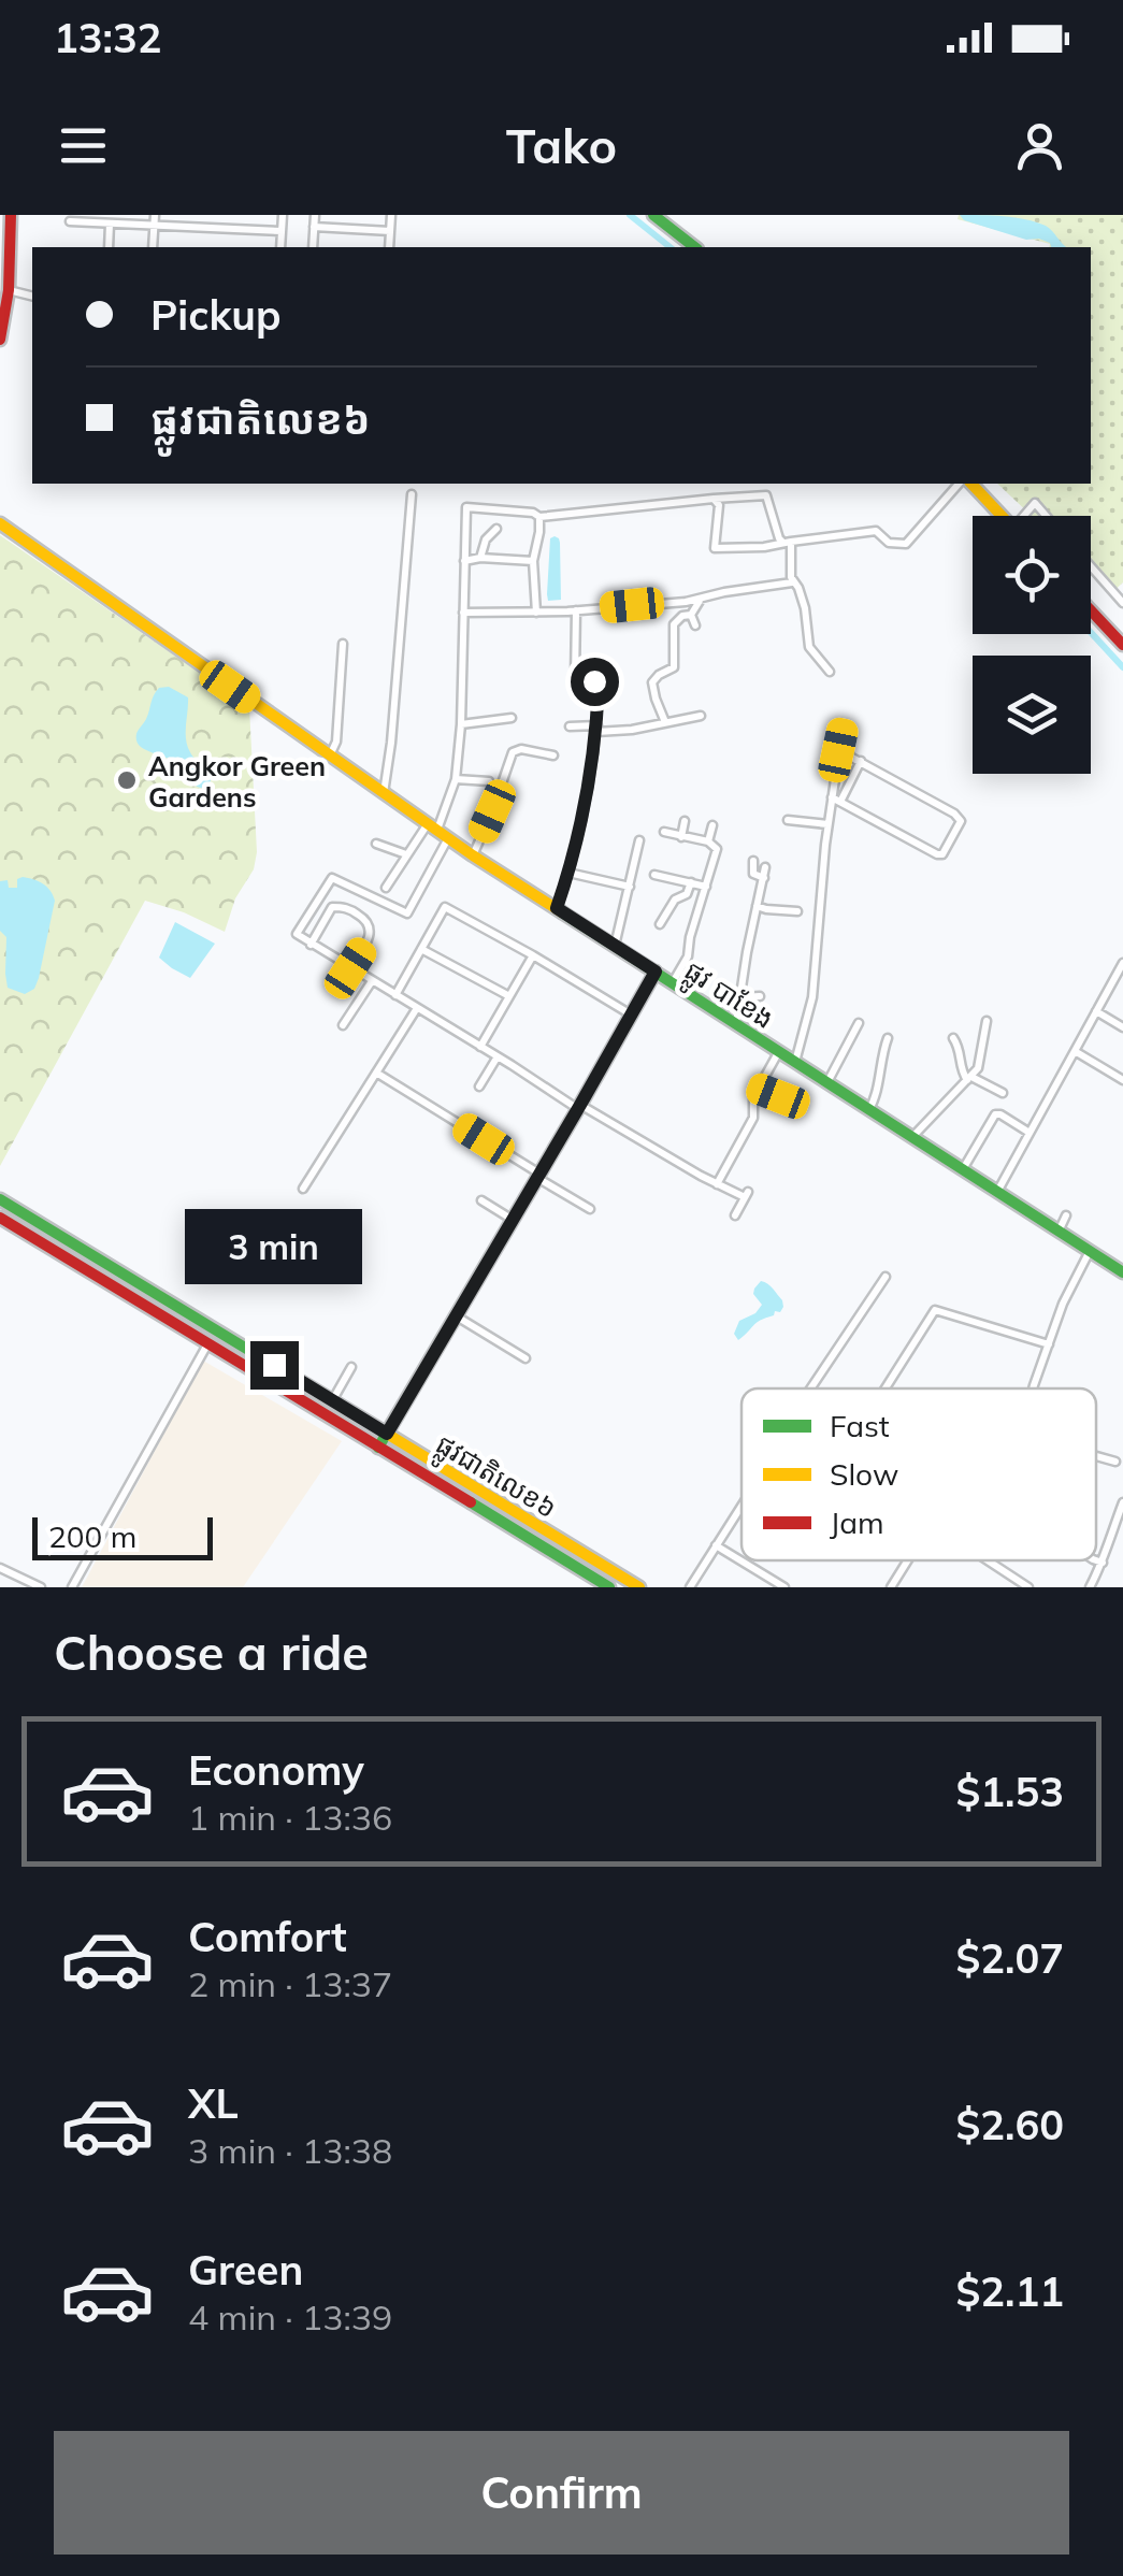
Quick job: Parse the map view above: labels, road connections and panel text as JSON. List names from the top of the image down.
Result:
{
  "streets": {
    "main road": ["ផ្លូវ បាខែង", "ផ្លូវជាតិលេខ៦"]
  },
  "places": ["Angkor Green Gardens"],
  "legend": ["Fast", "Slow", "Jam"],
  "scale_bar": "200 m",
  "page": {
    "status": "13:32",
    "header": "Tako",
    "banner": ["Pickup", "ផ្លូវជាតិលេខ៦"],
    "bubble": "3 min",
    "scale": "200 m",
    "heading": "Choose a ride",
    "list": [
      {
        "name": "Economy",
        "note": "1 min · 13:36",
        "value": "$1.53"
      },
      {
        "name": "Comfort",
        "note": "2 min · 13:37",
        "value": "$2.07"
      },
      {
        "name": "XL",
        "note": "3 min · 13:38",
        "value": "$2.60"
      },
      {
        "name": "Green",
        "note": "4 min · 13:39",
        "value": "$2.11"
      }
    ],
    "buttons": "Confirm"
  }
}
